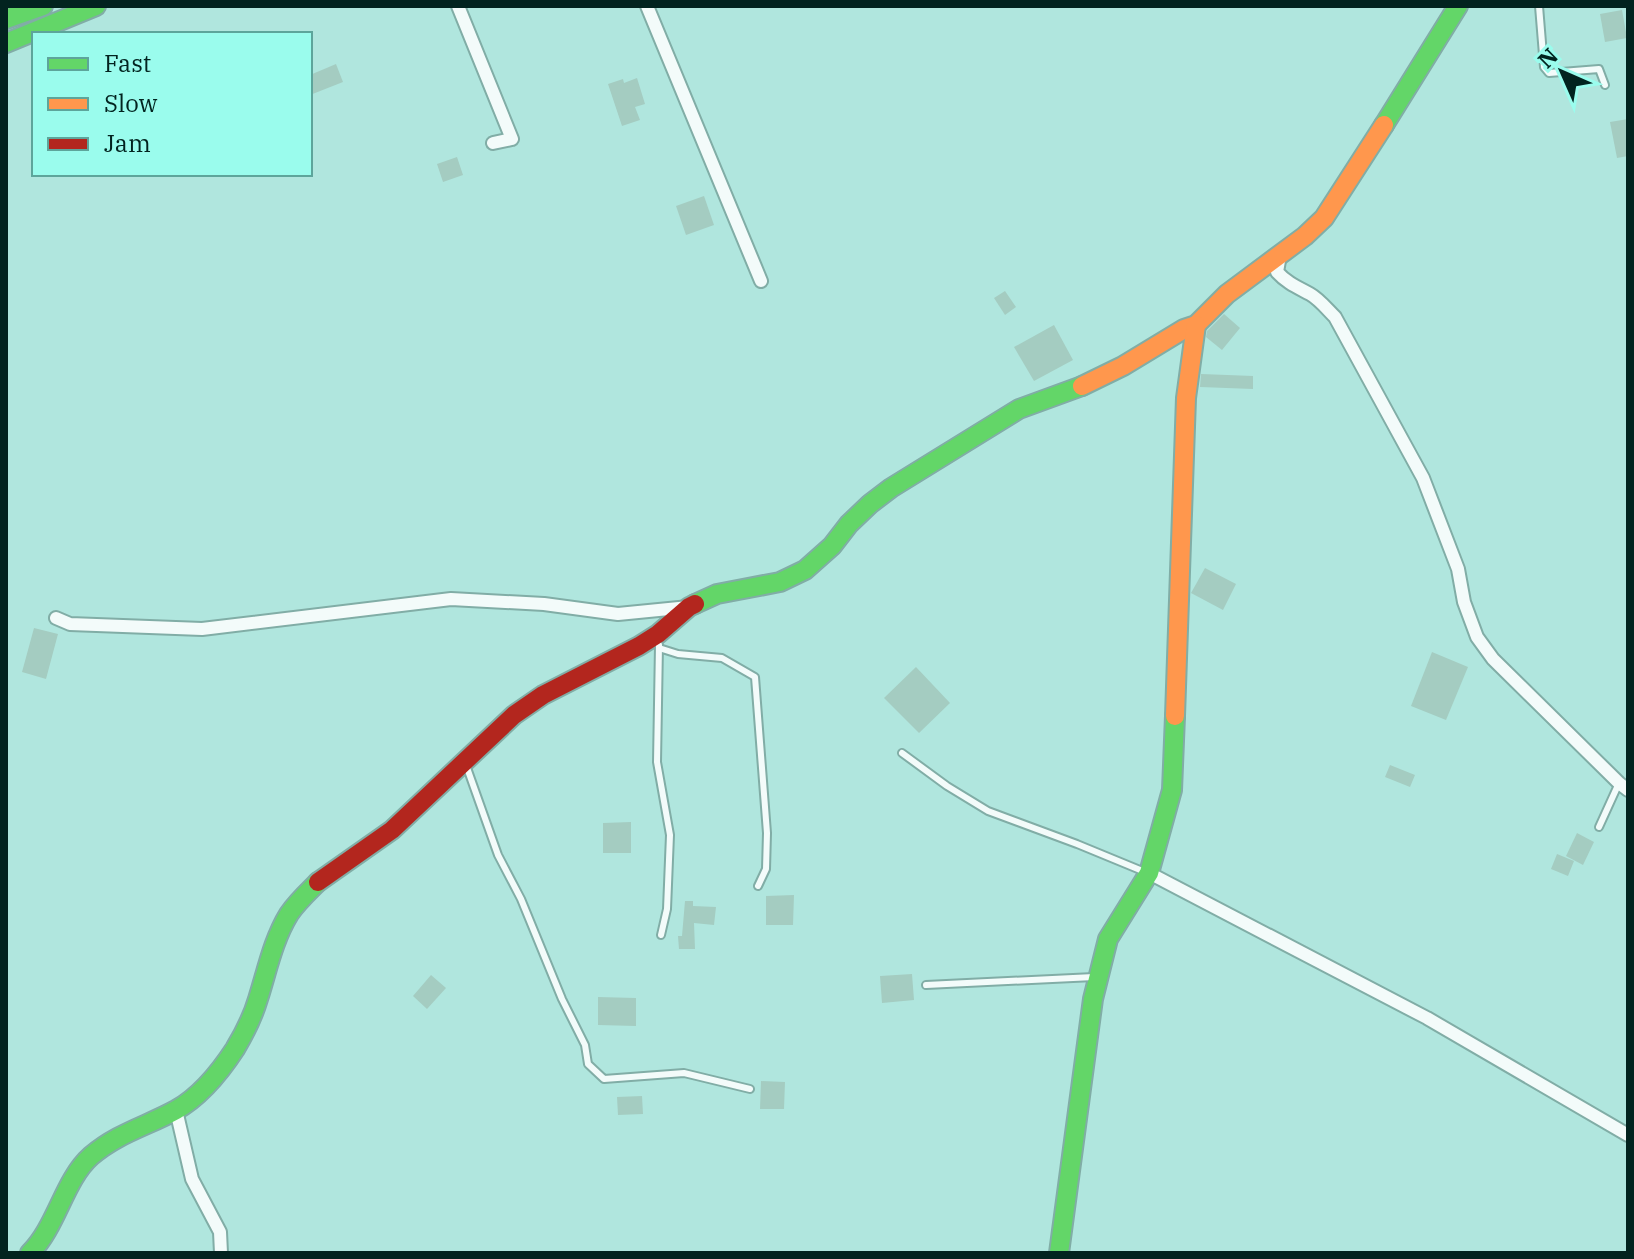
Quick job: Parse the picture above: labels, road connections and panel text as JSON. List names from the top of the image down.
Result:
{
  "legend": ["Fast", "Slow", "Jam"],
  "north": "top left"
}
